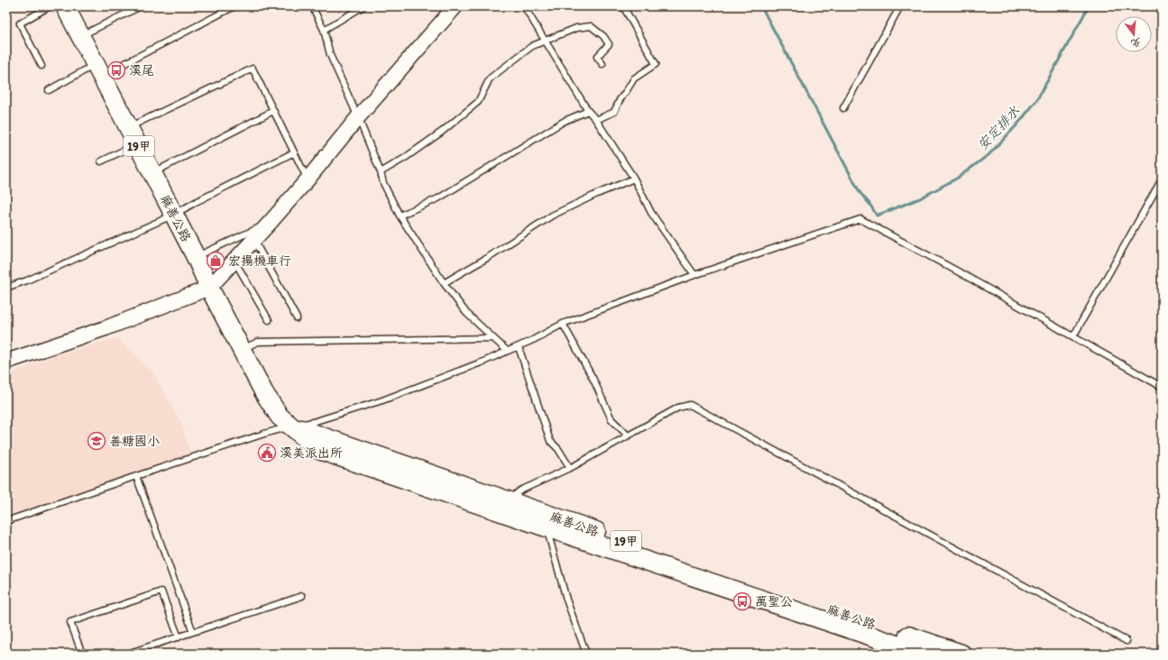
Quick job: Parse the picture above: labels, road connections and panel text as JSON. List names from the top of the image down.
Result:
{
  "streets": {
    "main road": ["19甲", "麻善公路"]
  },
  "water": ["安定排水"],
  "places": {
    "bus stop": ["溪尾", "萬聖公"],
    "shop": ["宏揚機車行"],
    "school or university": ["善糖國小"],
    "public building": ["溪美派出所"]
  },
  "north": "bottom"
}
